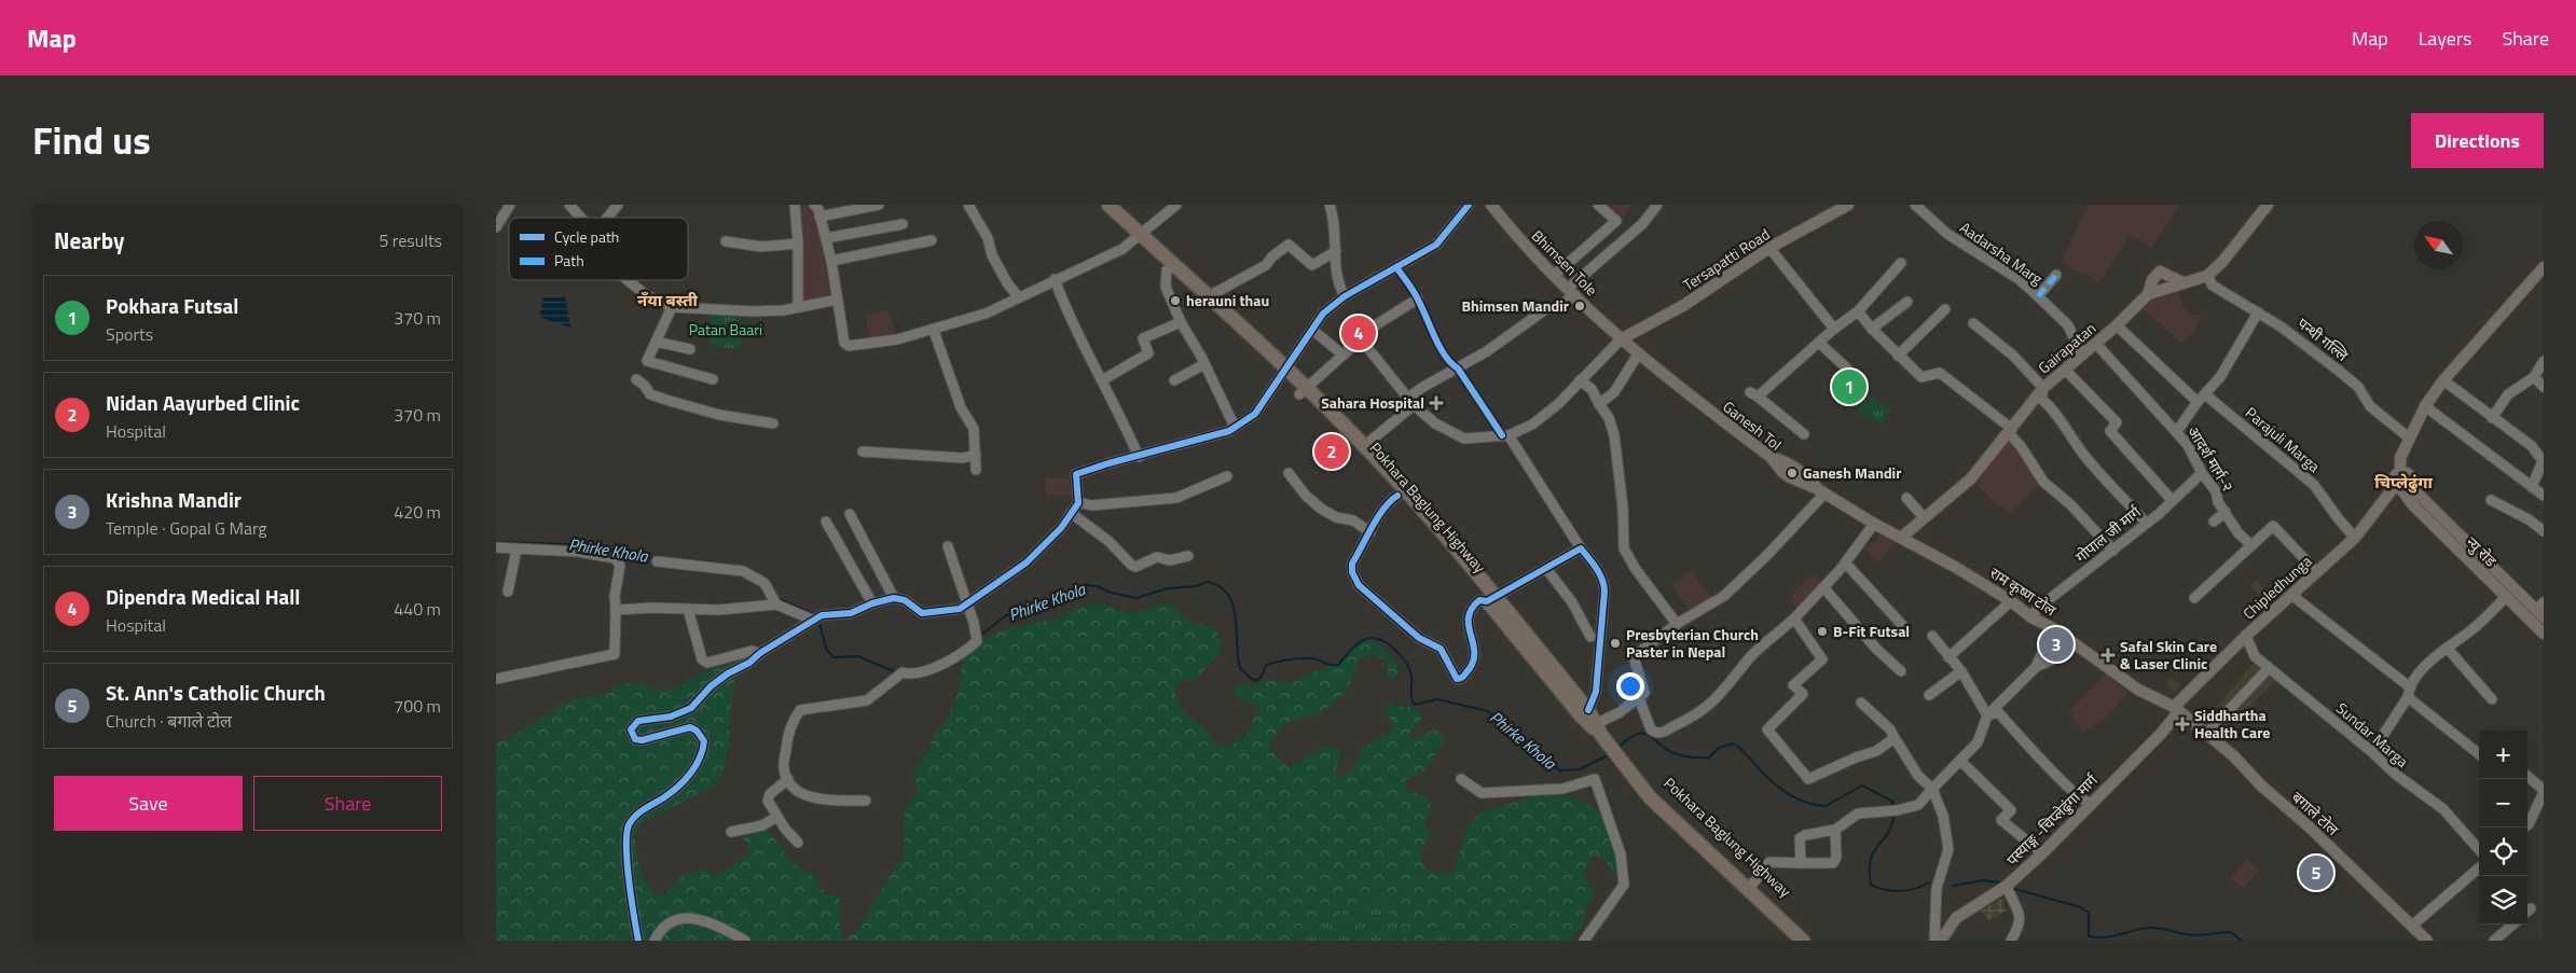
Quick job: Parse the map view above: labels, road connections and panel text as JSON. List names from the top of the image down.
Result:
{
  "streets": {
    "highway": ["Pokhara Baglung Highway"],
    "main road": [
      "Tersapatti Road",
      "Bhimsen Tole",
      "Gairapatan",
      "Ganesh Tol",
      "न्यु रोड",
      "Chipledhunga",
      "राम कृष्ण टोल",
      "बगाले टोल",
      "पस्याङ्ग -चिप्लेढुंगा मार्ग"
    ],
    "street": [
      "Aadarsha Marg",
      "पन्थी गल्लि",
      "Parajuli Marga",
      "आदर्श मार्ग-२",
      "गोपाल जी मार्ग",
      "Sundar Marga"
    ]
  },
  "crossings": [
    ["Aadarsha Marg", "Gairapatan"],
    ["Tersapatti Road", "Bhimsen Tole"],
    ["Tersapatti Road", "Ganesh Tol"],
    ["Bhimsen Tole", "Ganesh Tol"],
    ["पन्थी गल्लि", "Gairapatan"],
    ["Gairapatan", "Parajuli Marga"],
    ["Gairapatan", "आदर्श मार्ग-२"],
    ["Gairapatan", "राम कृष्ण टोल"],
    ["Parajuli Marga", "Chipledhunga"],
    ["आदर्श मार्ग-२", "गोपाल जी मार्ग"],
    ["गोपाल जी मार्ग", "राम कृष्ण टोल"],
    ["न्यु रोड", "Chipledhunga"],
    ["Chipledhunga", "राम कृष्ण टोल"],
    ["Chipledhunga", "Sundar Marga"],
    ["Chipledhunga", "बगाले टोल"],
    ["Chipledhunga", "पस्याङ्ग -चिप्लेढुंगा मार्ग"],
    ["राम कृष्ण टोल", "बगाले टोल"],
    ["राम कृष्ण टोल", "पस्याङ्ग -चिप्लेढुंगा मार्ग"],
    ["बगाले टोल", "पस्याङ्ग -चिप्लेढुंगा मार्ग"]
  ],
  "districts": ["नँया बस्ती", "चिप्लेढुंगा"],
  "water": ["Phirke Khola"],
  "parks": ["Patan Baari"],
  "places": {
    "other": [
      "herauni thau",
      "Bhimsen Mandir",
      "Ganesh Mandir",
      "B-Fit Futsal",
      "Presbyterian Church Paster in Nepal"
    ],
    "health": ["Sahara Hospital", "Safal Skin Care & Laser Clinic", "Siddhartha Health Care"]
  },
  "legend": ["Cycle path", "Path"],
  "north": "top left",
  "page": {
    "header": "Map",
    "nav": ["Map", "Layers", "Share"],
    "title": "Find us",
    "buttons": [
      "Directions",
      ["Save", "Share"]
    ],
    "heading": ["Nearby", "5 results"],
    "list": [
      {
        "mark": "1",
        "name": "Pokhara Futsal",
        "note": "Sports",
        "value": "370 m"
      },
      {
        "mark": "2",
        "name": "Nidan Aayurbed Clinic",
        "note": "Hospital",
        "value": "370 m"
      },
      {
        "mark": "3",
        "name": "Krishna Mandir",
        "note": "Temple · Gopal G Marg",
        "value": "420 m"
      },
      {
        "mark": "4",
        "name": "Dipendra Medical Hall",
        "note": "Hospital",
        "value": "440 m"
      },
      {
        "mark": "5",
        "name": "St. Ann's Catholic Church",
        "note": "Church · बगाले टोल",
        "value": "700 m"
      }
    ],
    "pins": [
      "4",
      "1",
      "2",
      "3",
      "5"
    ],
    "map_buttons": ["+", "−"]
  }
}
